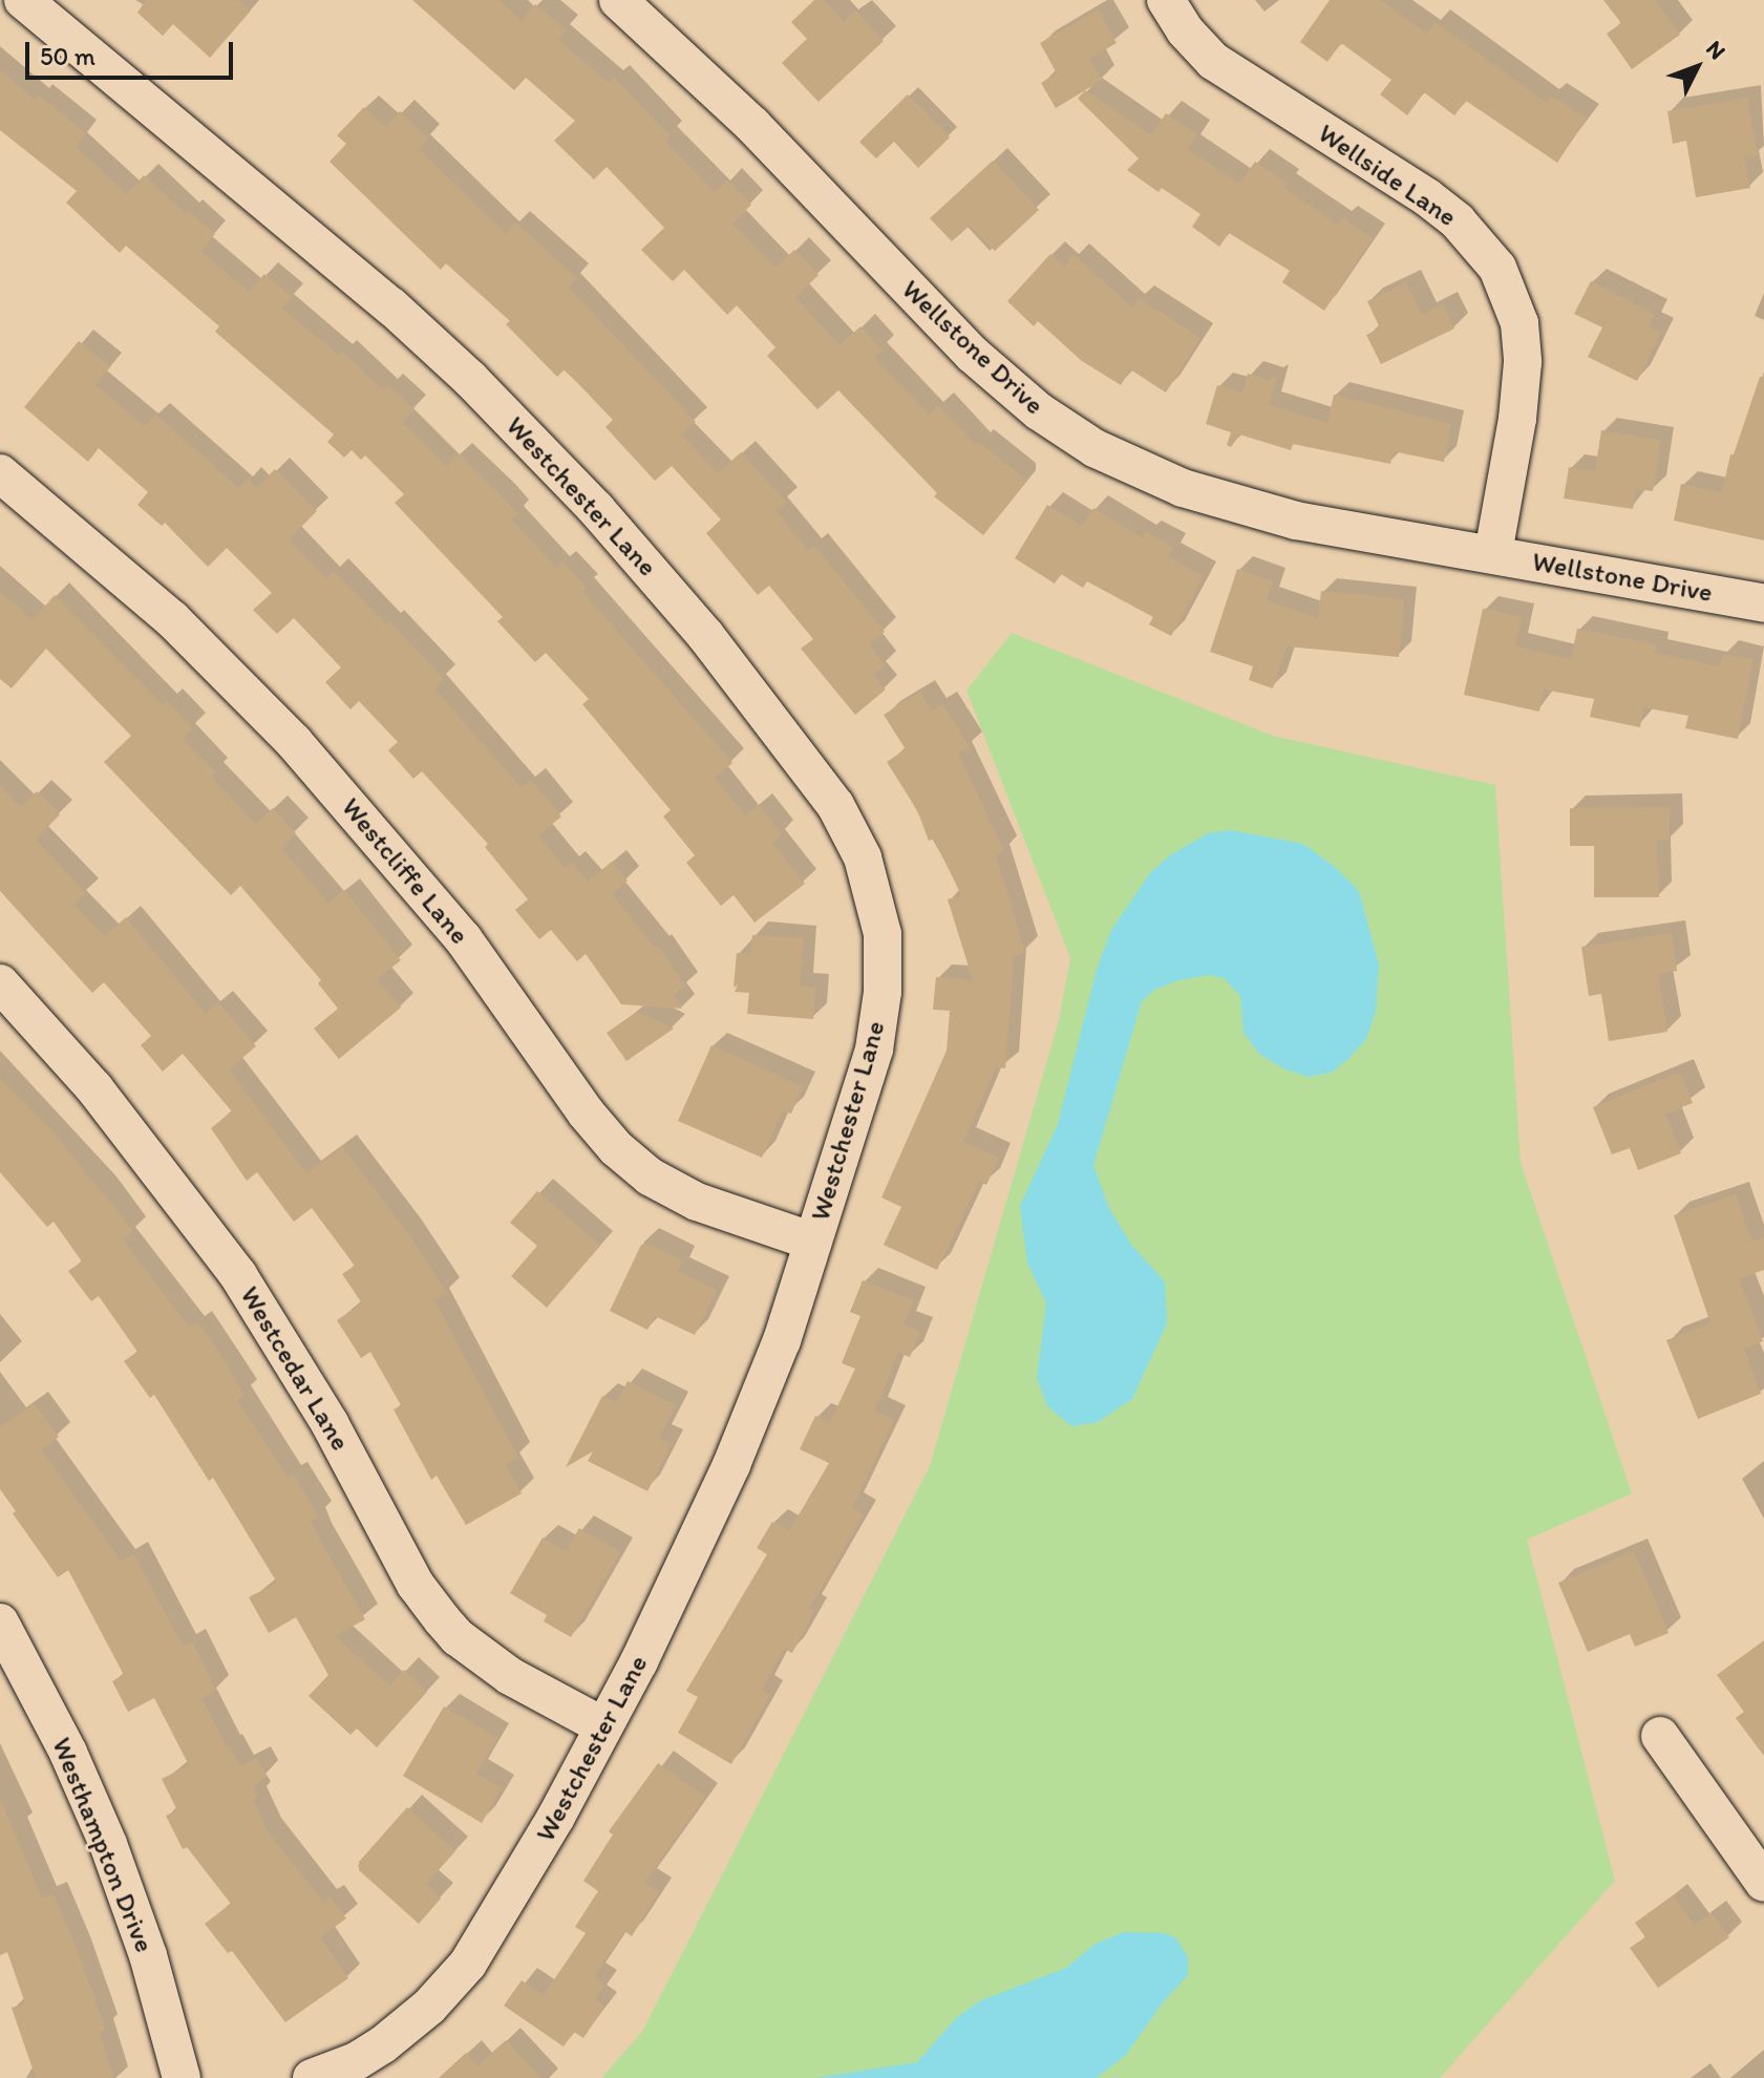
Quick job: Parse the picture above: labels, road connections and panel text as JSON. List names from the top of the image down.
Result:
{
  "streets": {
    "street": [
      "Wellside Lane",
      "Wellstone Drive",
      "Westchester Lane",
      "Westcliffe Lane",
      "Westcedar Lane",
      "Westhampton Drive"
    ]
  },
  "crossings": [
    ["Wellside Lane", "Wellstone Drive"],
    ["Westchester Lane", "Westcliffe Lane"],
    ["Westchester Lane", "Westcedar Lane"]
  ],
  "scale_bar": "50 m",
  "north": "top right"
}
